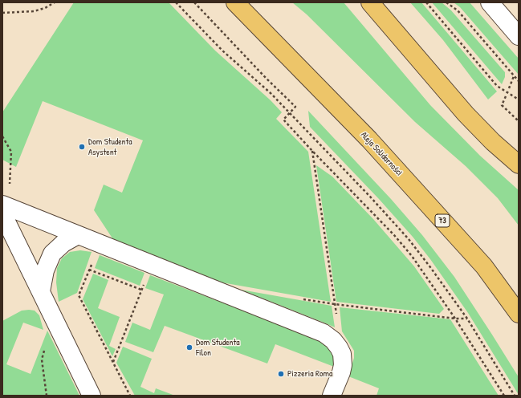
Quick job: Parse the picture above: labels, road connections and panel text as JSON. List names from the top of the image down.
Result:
{
  "streets": {
    "main road": ["Aleja Solidarności", "73"]
  },
  "places": ["Dom Studenta Asystent", "Dom Studenta Filon", "Pizzeria Roma"]
}
